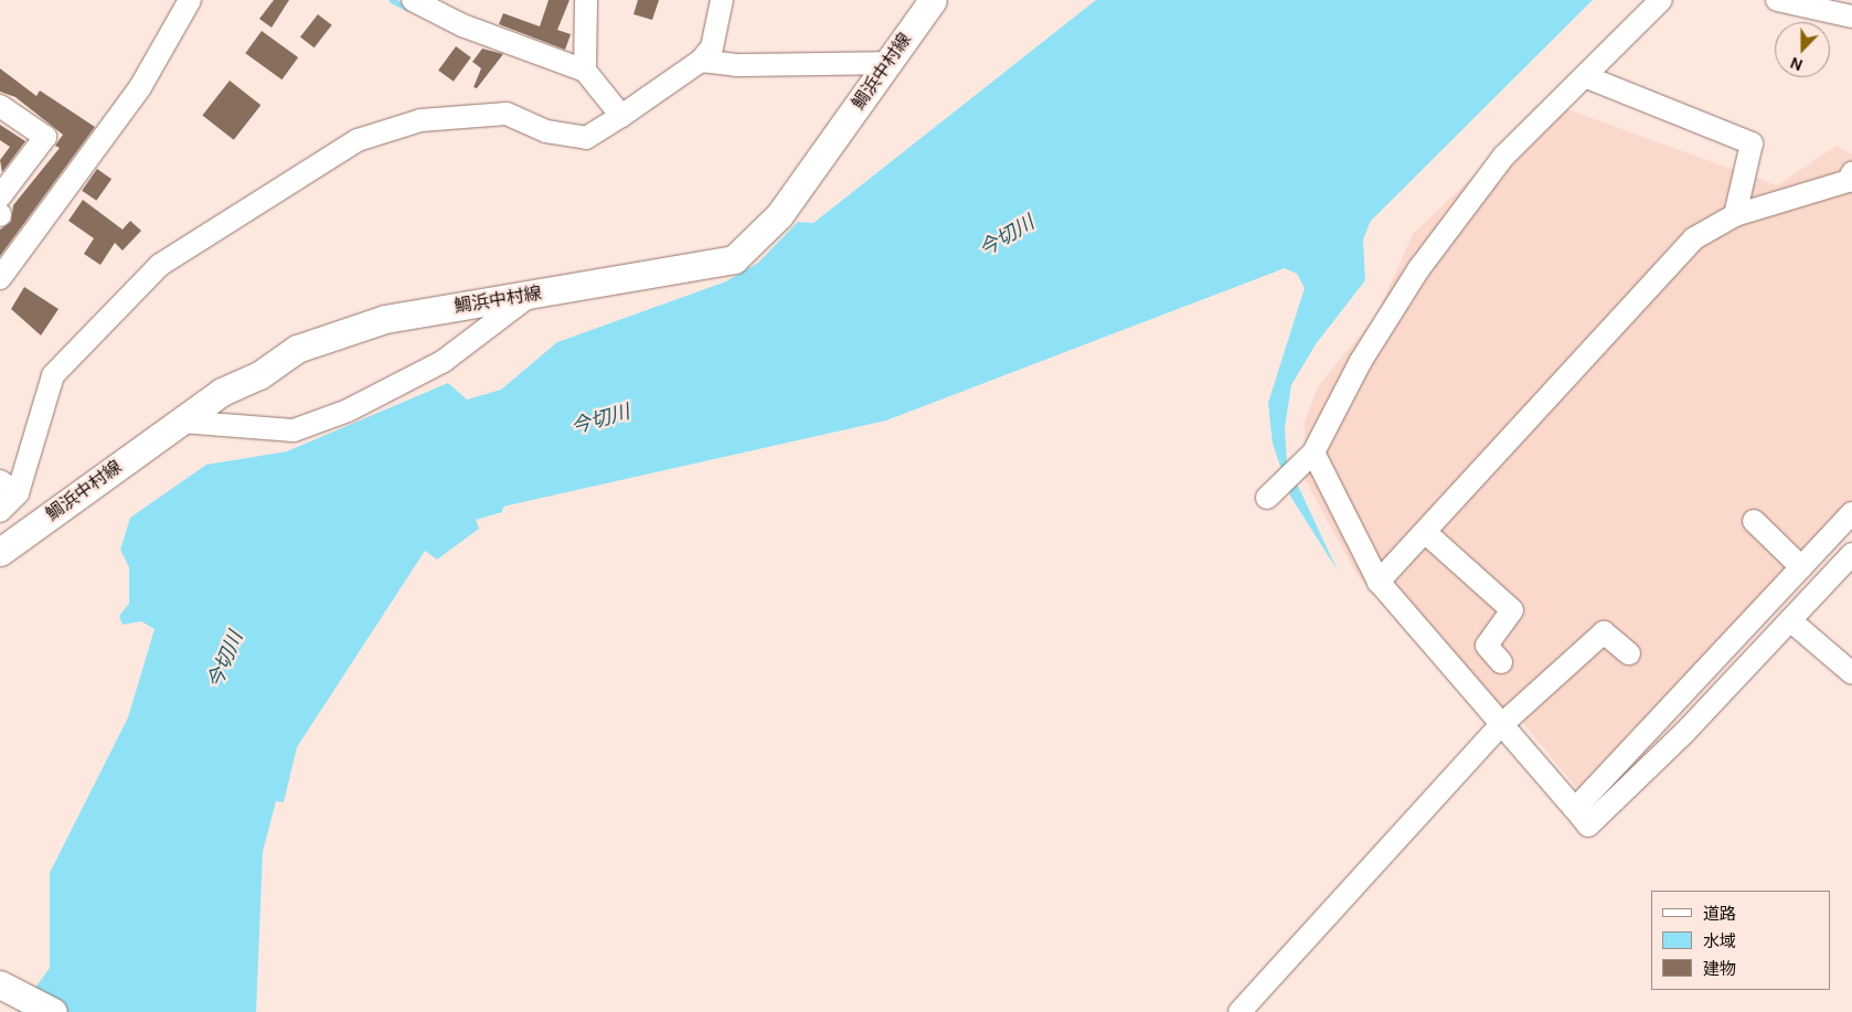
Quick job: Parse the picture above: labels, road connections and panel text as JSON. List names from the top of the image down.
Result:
{
  "streets": {
    "main road": ["鯛浜中村線"]
  },
  "water": ["今切川"],
  "legend": ["道路", "水域", "建物"],
  "north": "bottom"
}
